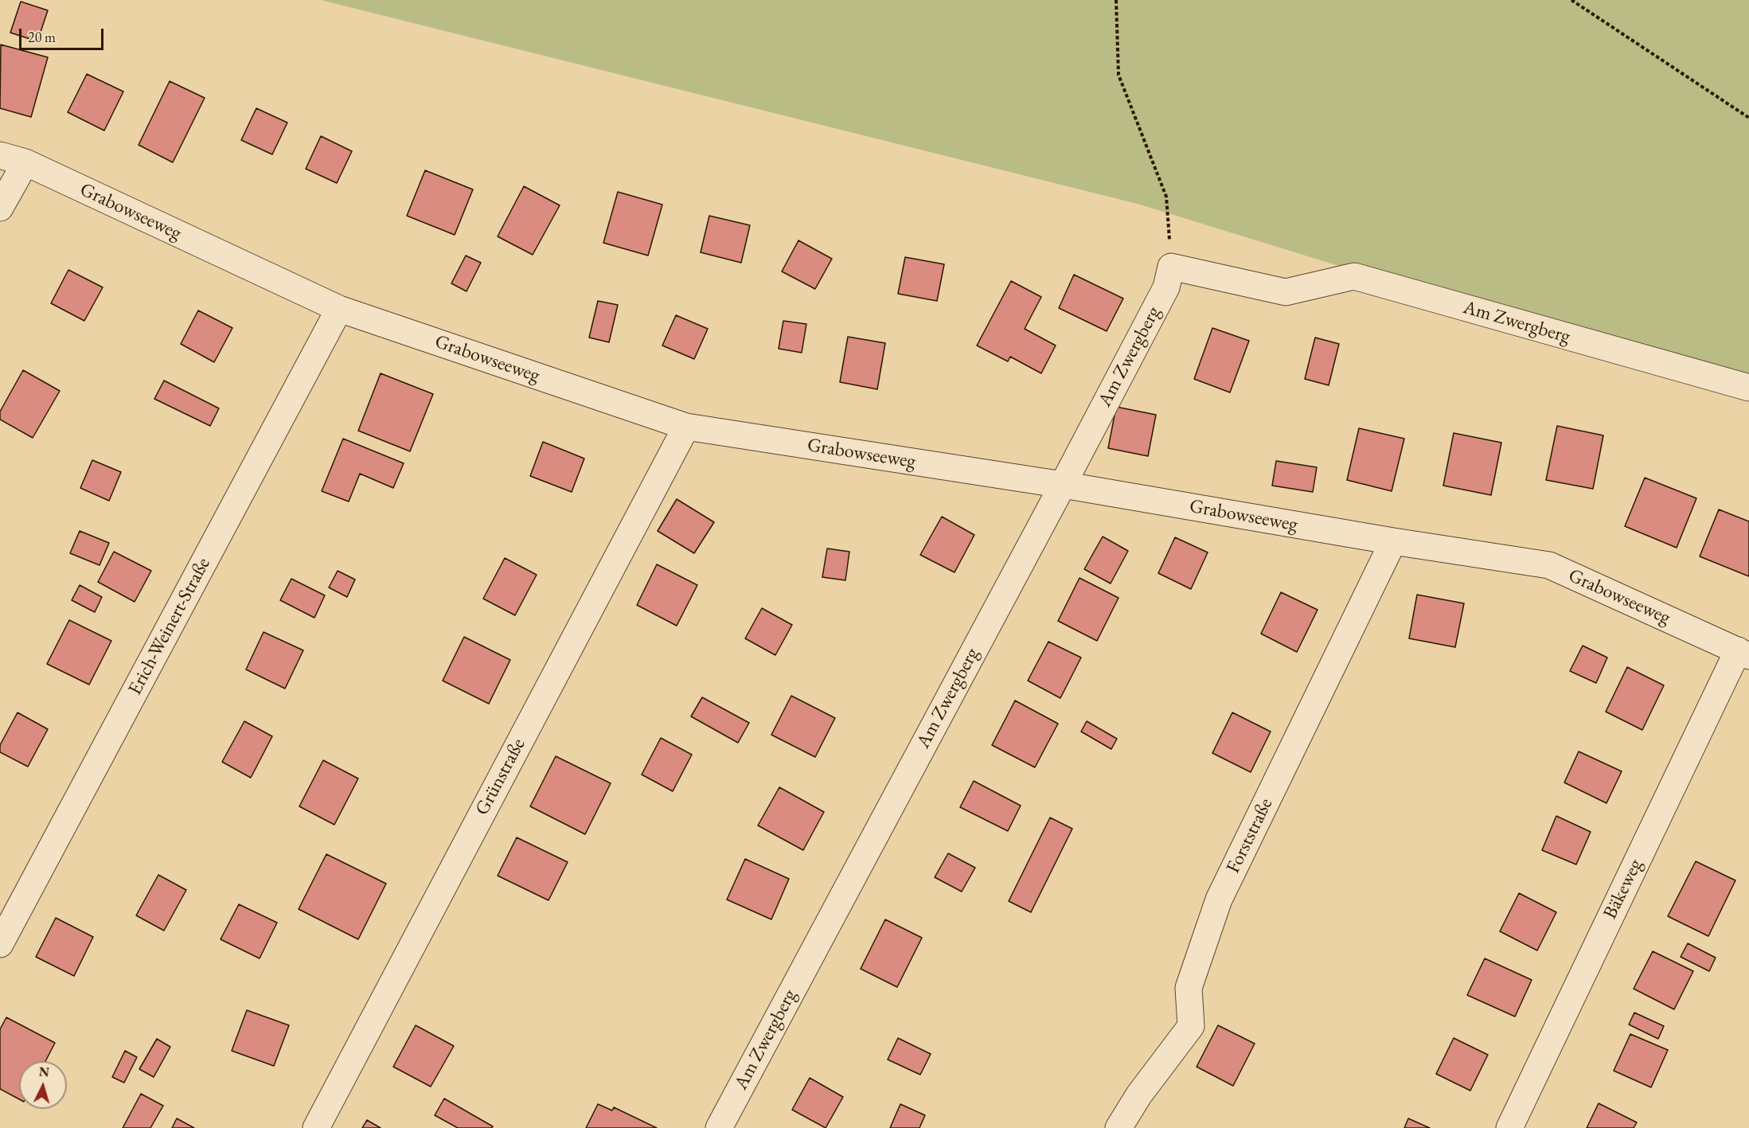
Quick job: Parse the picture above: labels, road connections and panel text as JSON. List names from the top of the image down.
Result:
{
  "streets": {
    "street": [
      "Grabowseeweg",
      "Am Zwergberg",
      "Erich-Weinert-Straße",
      "Grünstraße",
      "Forststraße",
      "Bäkeweg"
    ]
  },
  "crossings": [
    ["Grabowseeweg", "Am Zwergberg"],
    ["Grabowseeweg", "Erich-Weinert-Straße"],
    ["Grabowseeweg", "Grünstraße"],
    ["Grabowseeweg", "Forststraße"],
    ["Grabowseeweg", "Bäkeweg"]
  ],
  "scale_bar": "20 m",
  "north": "top"
}
